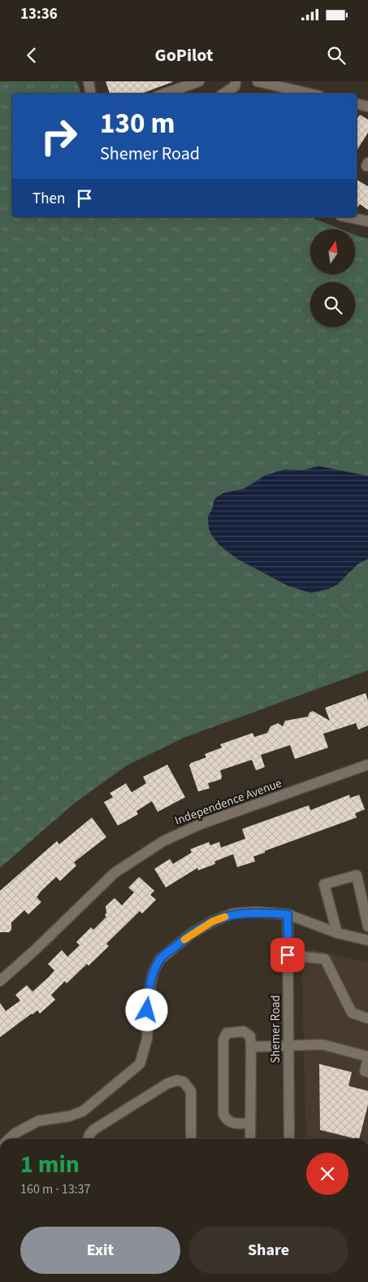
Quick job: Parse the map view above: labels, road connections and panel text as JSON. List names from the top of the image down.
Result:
{
  "streets": {
    "street": ["Independence Avenue", "Shemer Road"]
  },
  "north": "top",
  "page": {
    "status": "13:36",
    "header": "GoPilot",
    "turn": ["130 m", "Shemer Road"],
    "then": "Then",
    "heading": ["1 min", "160 m · 13:37"],
    "buttons": ["Exit", "Share"]
  }
}
